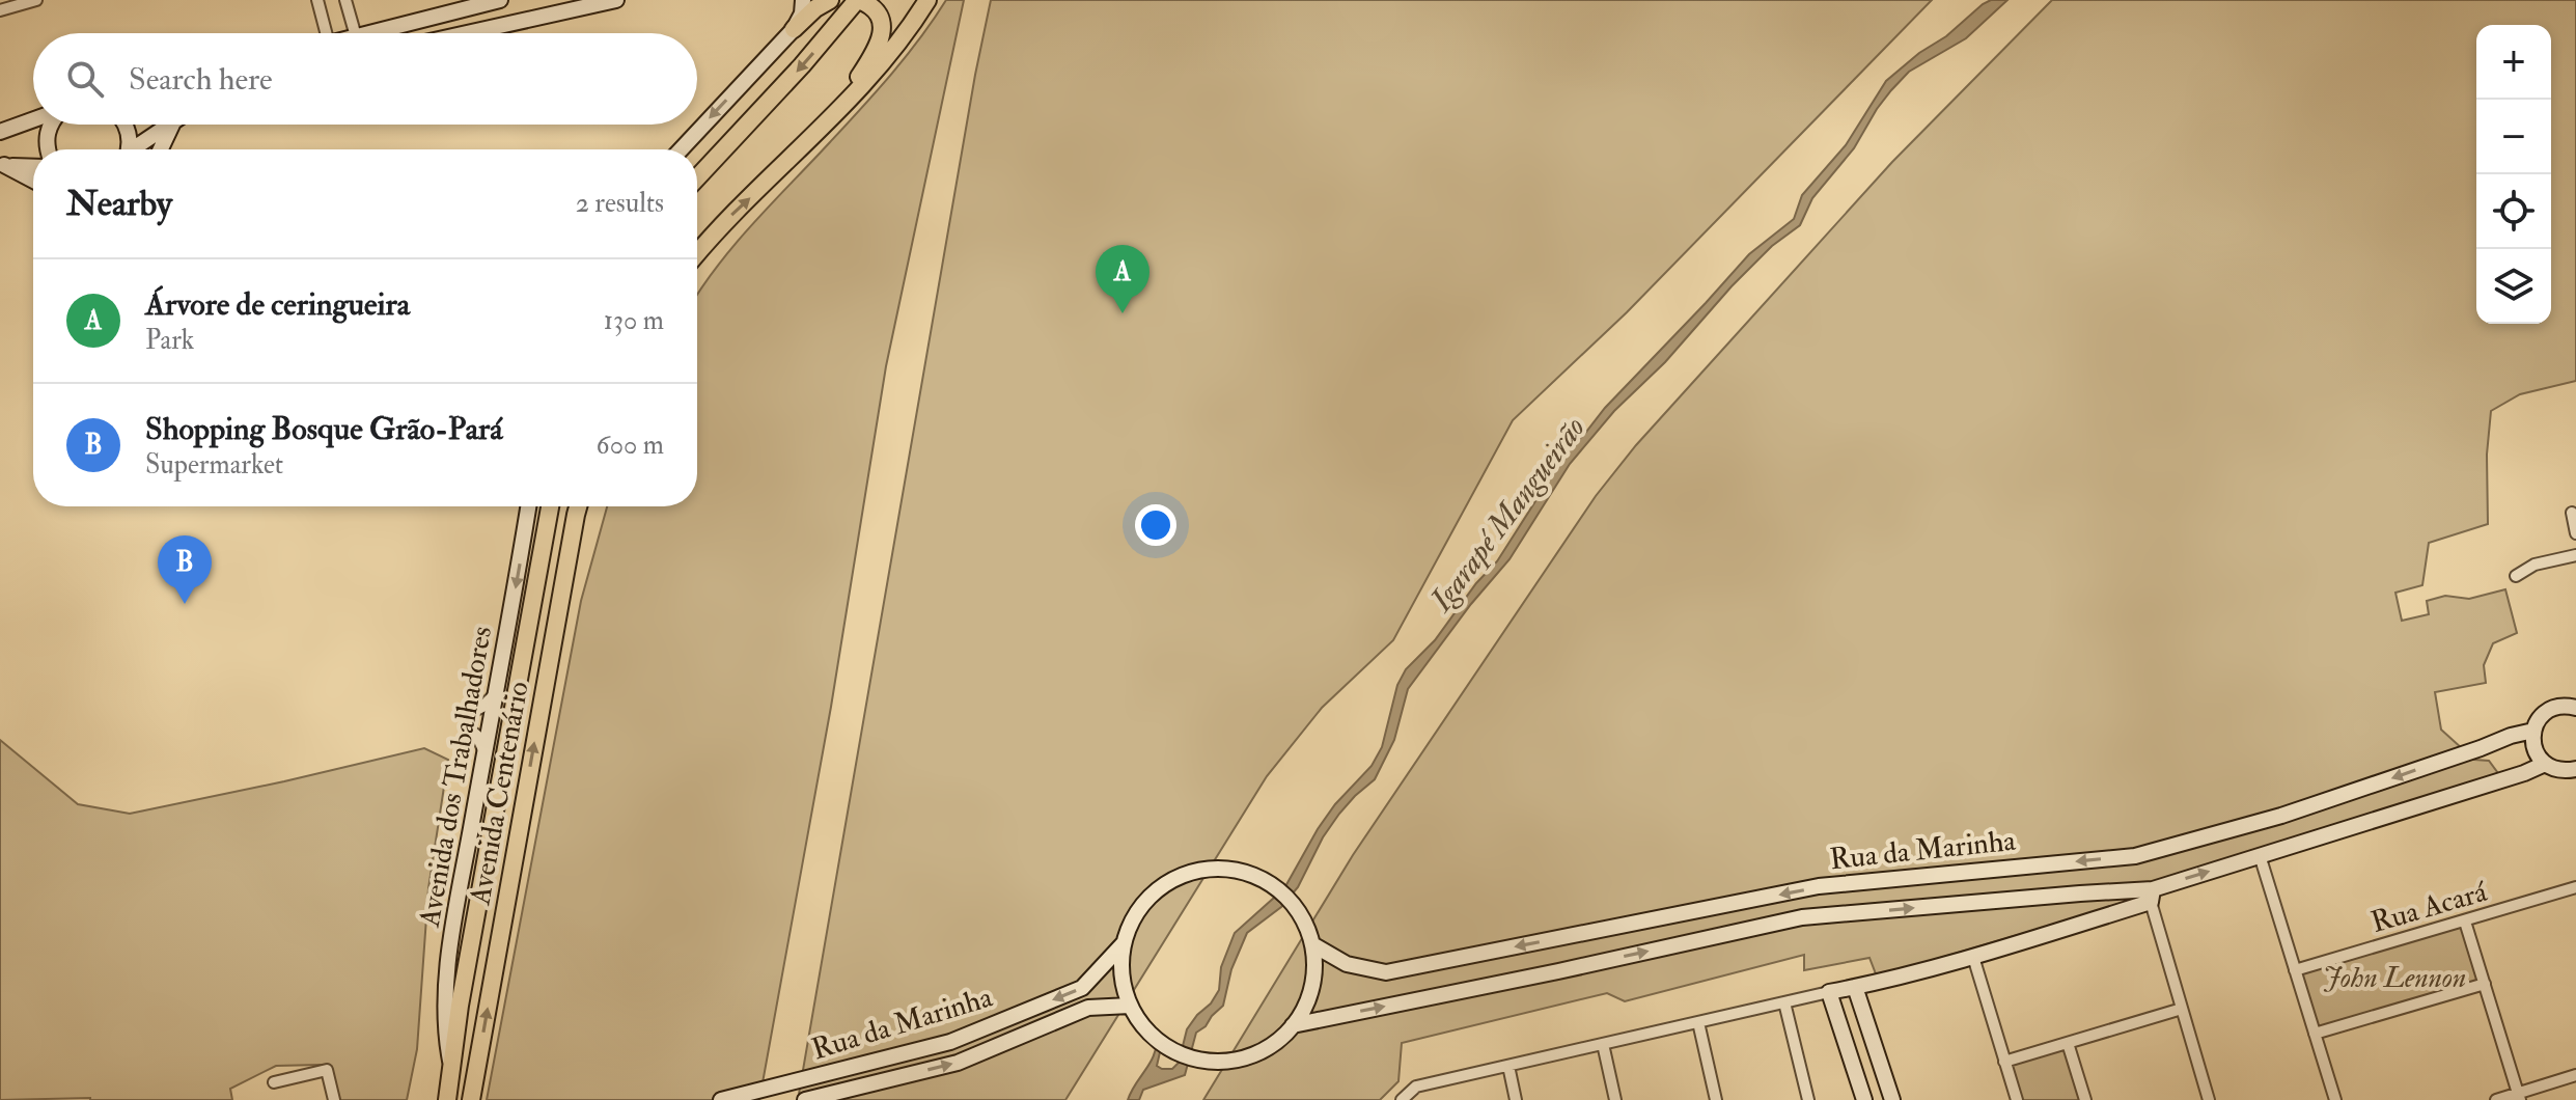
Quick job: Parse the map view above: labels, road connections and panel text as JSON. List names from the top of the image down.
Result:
{
  "streets": {
    "main road": ["Avenida dos Trabalhadores", "Avenida Centenário", "Rua da Marinha"],
    "street": ["Rua Acará"]
  },
  "crossings": [
    ["Avenida dos Trabalhadores", "Avenida Centenário"]
  ],
  "water": ["Igarapé Mangueirão"],
  "parks": ["John Lennon"],
  "page": {
    "map_buttons": ["+", "−"],
    "search": "Search here",
    "heading": ["Nearby", "2 results"],
    "pins": ["A", "B"],
    "list": [
      {
        "mark": "A",
        "name": "Árvore de ceringueira",
        "note": "Park",
        "value": "130 m"
      },
      {
        "mark": "B",
        "name": "Shopping Bosque Grão-Pará",
        "note": "Supermarket",
        "value": "600 m"
      }
    ]
  }
}
